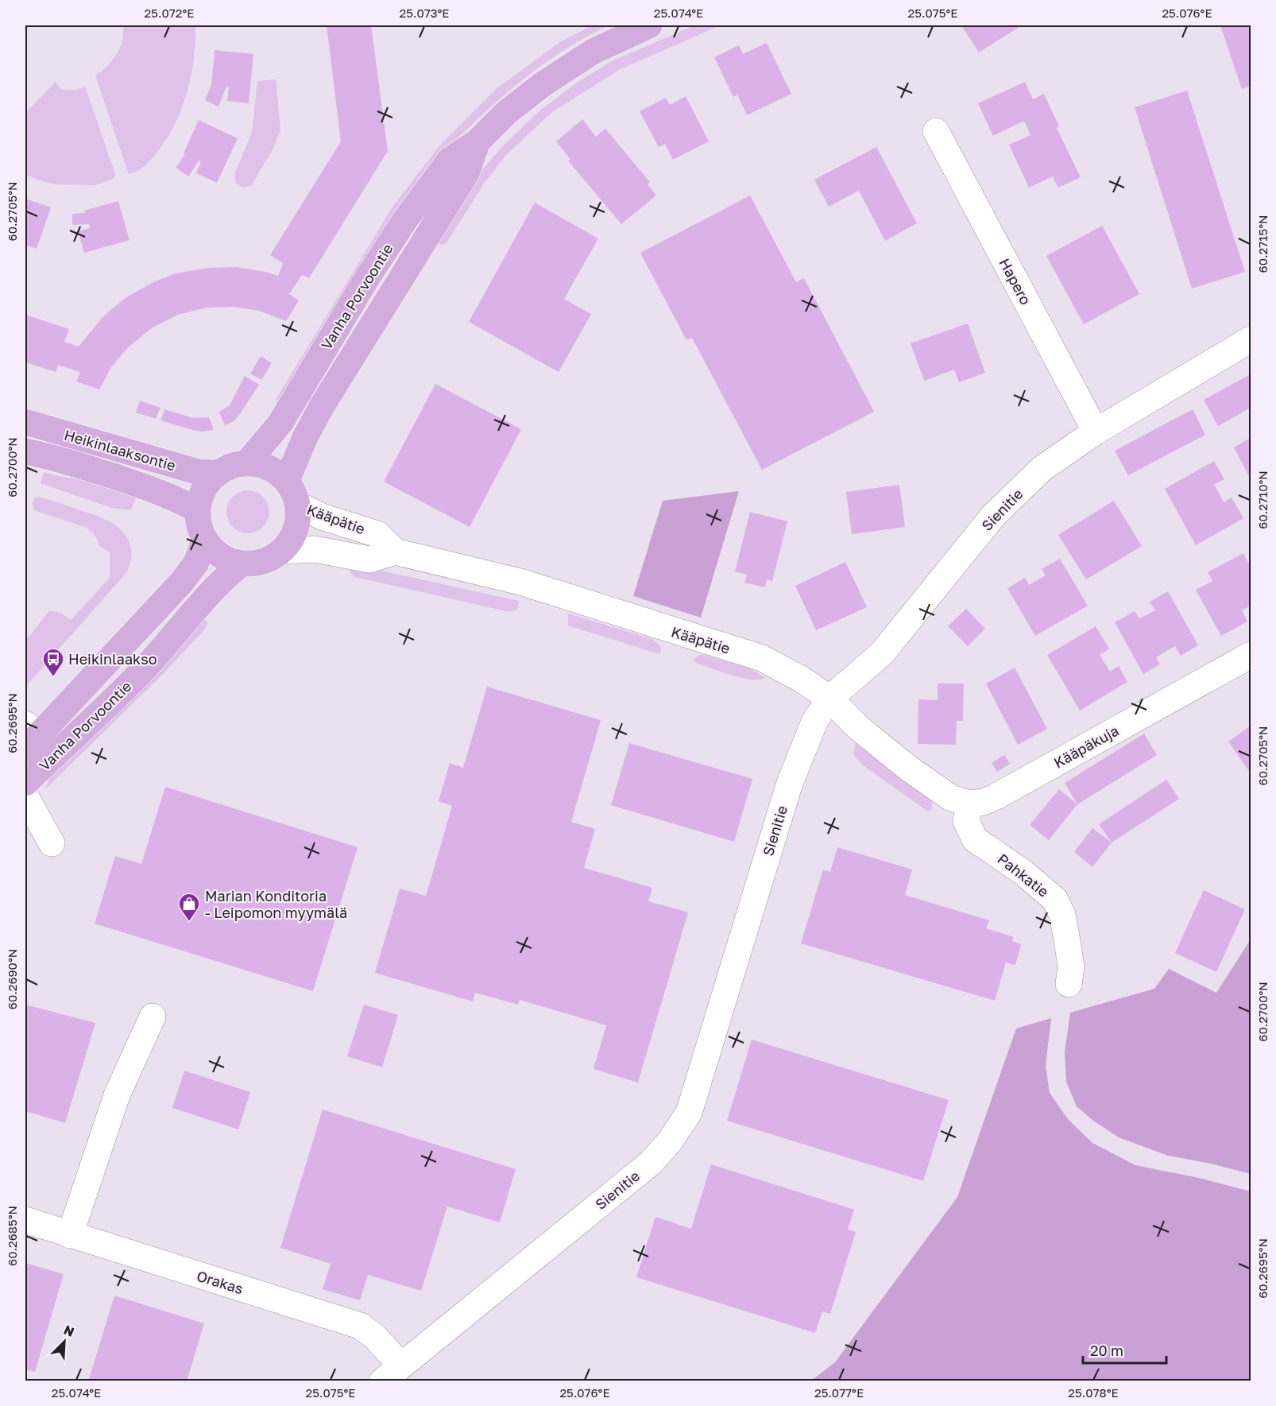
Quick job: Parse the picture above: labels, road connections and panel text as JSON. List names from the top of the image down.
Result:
{
  "streets": {
    "main road": ["Vanha Porvoontie", "Heikinlaaksontie"],
    "street": [
      "Hapero",
      "Sienitie",
      "Kääpätie",
      "Kääpäkuja",
      "Pahkatie",
      "Orakas"
    ]
  },
  "crossings": [
    ["Hapero", "Sienitie"],
    ["Vanha Porvoontie", "Heikinlaaksontie"],
    ["Vanha Porvoontie", "Kääpätie"],
    ["Heikinlaaksontie", "Kääpätie"],
    ["Sienitie", "Kääpätie"],
    ["Sienitie", "Orakas"],
    ["Kääpätie", "Kääpäkuja"],
    ["Kääpätie", "Pahkatie"],
    ["Kääpäkuja", "Pahkatie"]
  ],
  "places": {
    "bus stop": ["Heikinlaakso"],
    "shop": ["Marian Konditoria - Leipomon myymälä"]
  },
  "scale_bar": "20 m",
  "north": "top right",
  "coordinates": [
    "25.072°E",
    "25.073°E",
    "25.074°E",
    "25.075°E",
    "25.076°E",
    "60.2705°N",
    "60.2715°N",
    "60.2700°N",
    "60.2710°N",
    "60.2695°N",
    "60.2690°N",
    "60.2685°N",
    "25.077°E",
    "25.078°E"
  ]
}
